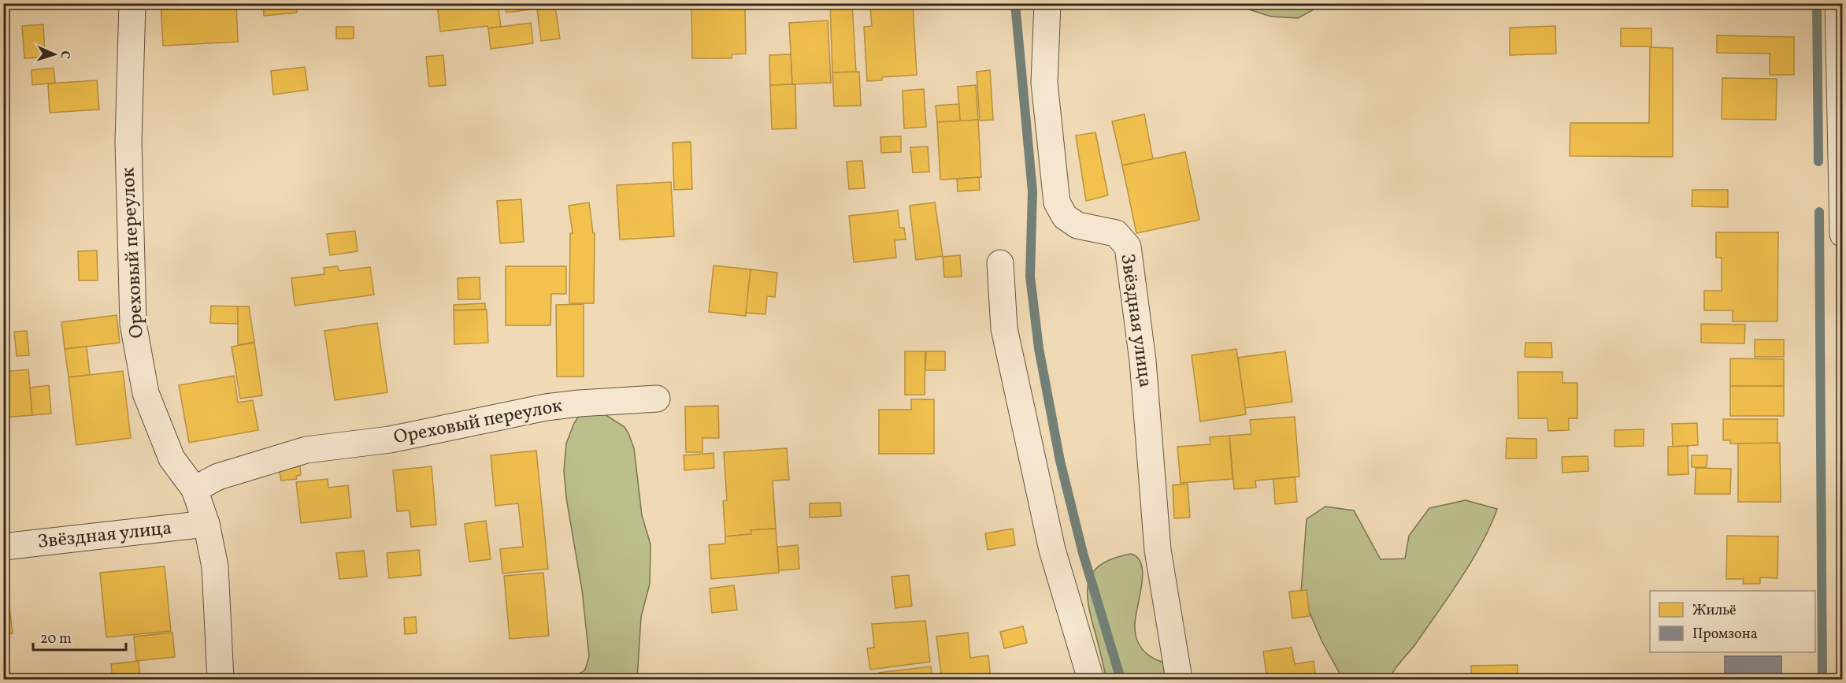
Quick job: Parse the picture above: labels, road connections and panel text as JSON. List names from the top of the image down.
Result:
{
  "streets": {
    "street": ["Ореховый переулок", "Звёздная улица"]
  },
  "crossings": [
    ["Ореховый переулок", "Звёздная улица"]
  ],
  "legend": ["Жильё", "Промзона"],
  "scale_bar": "20 m",
  "north": "right"
}
